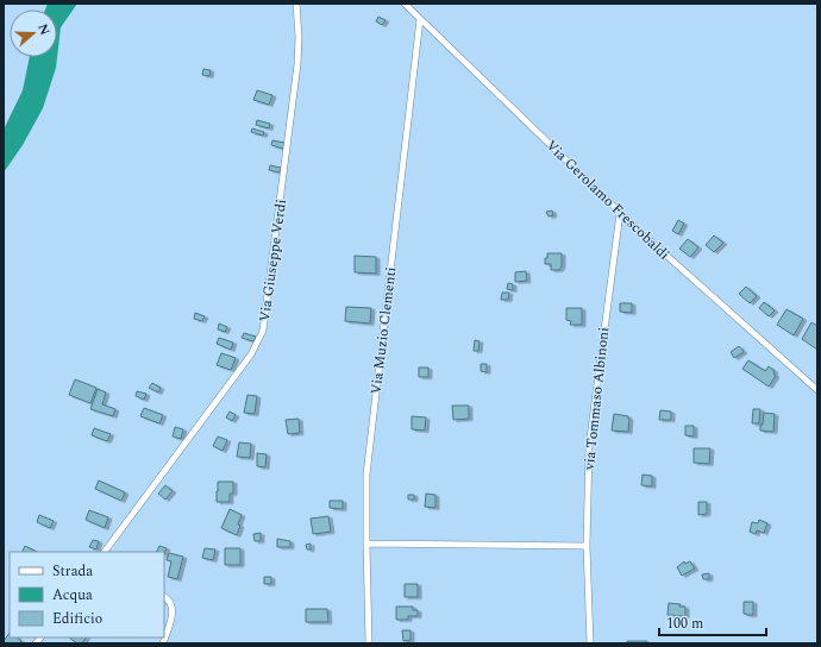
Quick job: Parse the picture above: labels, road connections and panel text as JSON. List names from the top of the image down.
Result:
{
  "streets": {
    "street": [
      "Via Gerolamo Frescobaldi",
      "Via Giuseppe Verdi",
      "Via Muzio Clementi",
      "via Tommaso Albinoni"
    ]
  },
  "crossings": [
    ["Via Gerolamo Frescobaldi", "Via Muzio Clementi"],
    ["Via Gerolamo Frescobaldi", "via Tommaso Albinoni"]
  ],
  "legend": ["Strada", "Acqua", "Edificio"],
  "scale_bar": "100 m",
  "north": "right"
}
